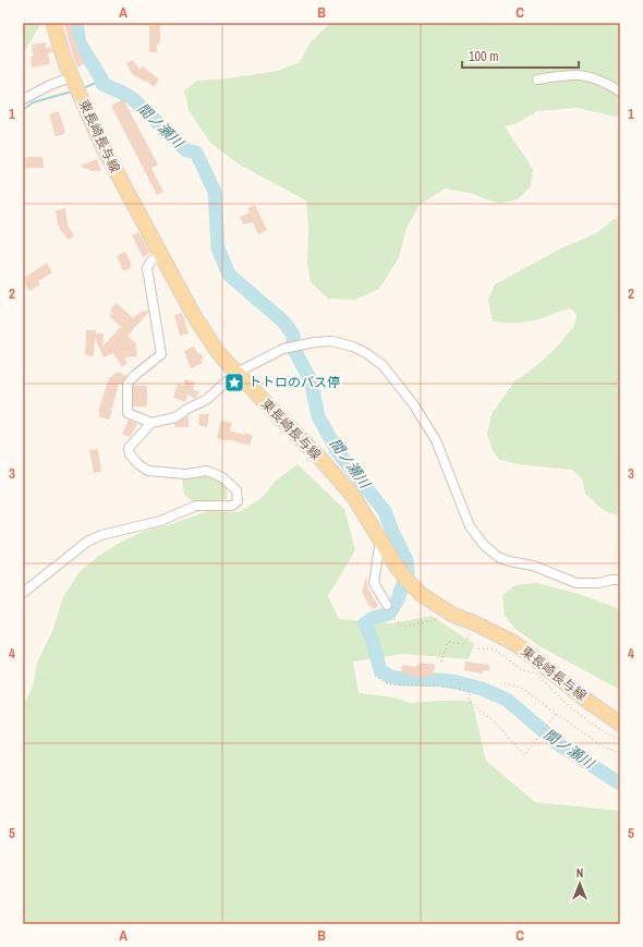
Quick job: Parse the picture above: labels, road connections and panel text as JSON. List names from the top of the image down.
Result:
{
  "streets": {
    "main road": ["東長崎長与線"]
  },
  "water": ["間ノ瀬川"],
  "places": {
    "place": ["トトロのバス停"]
  },
  "scale_bar": "100 m",
  "north": "top",
  "grid": {
    "columns": ["A", "B", "C"],
    "rows": [
      "1",
      "2",
      "3",
      "4",
      "5"
    ]
  }
}
